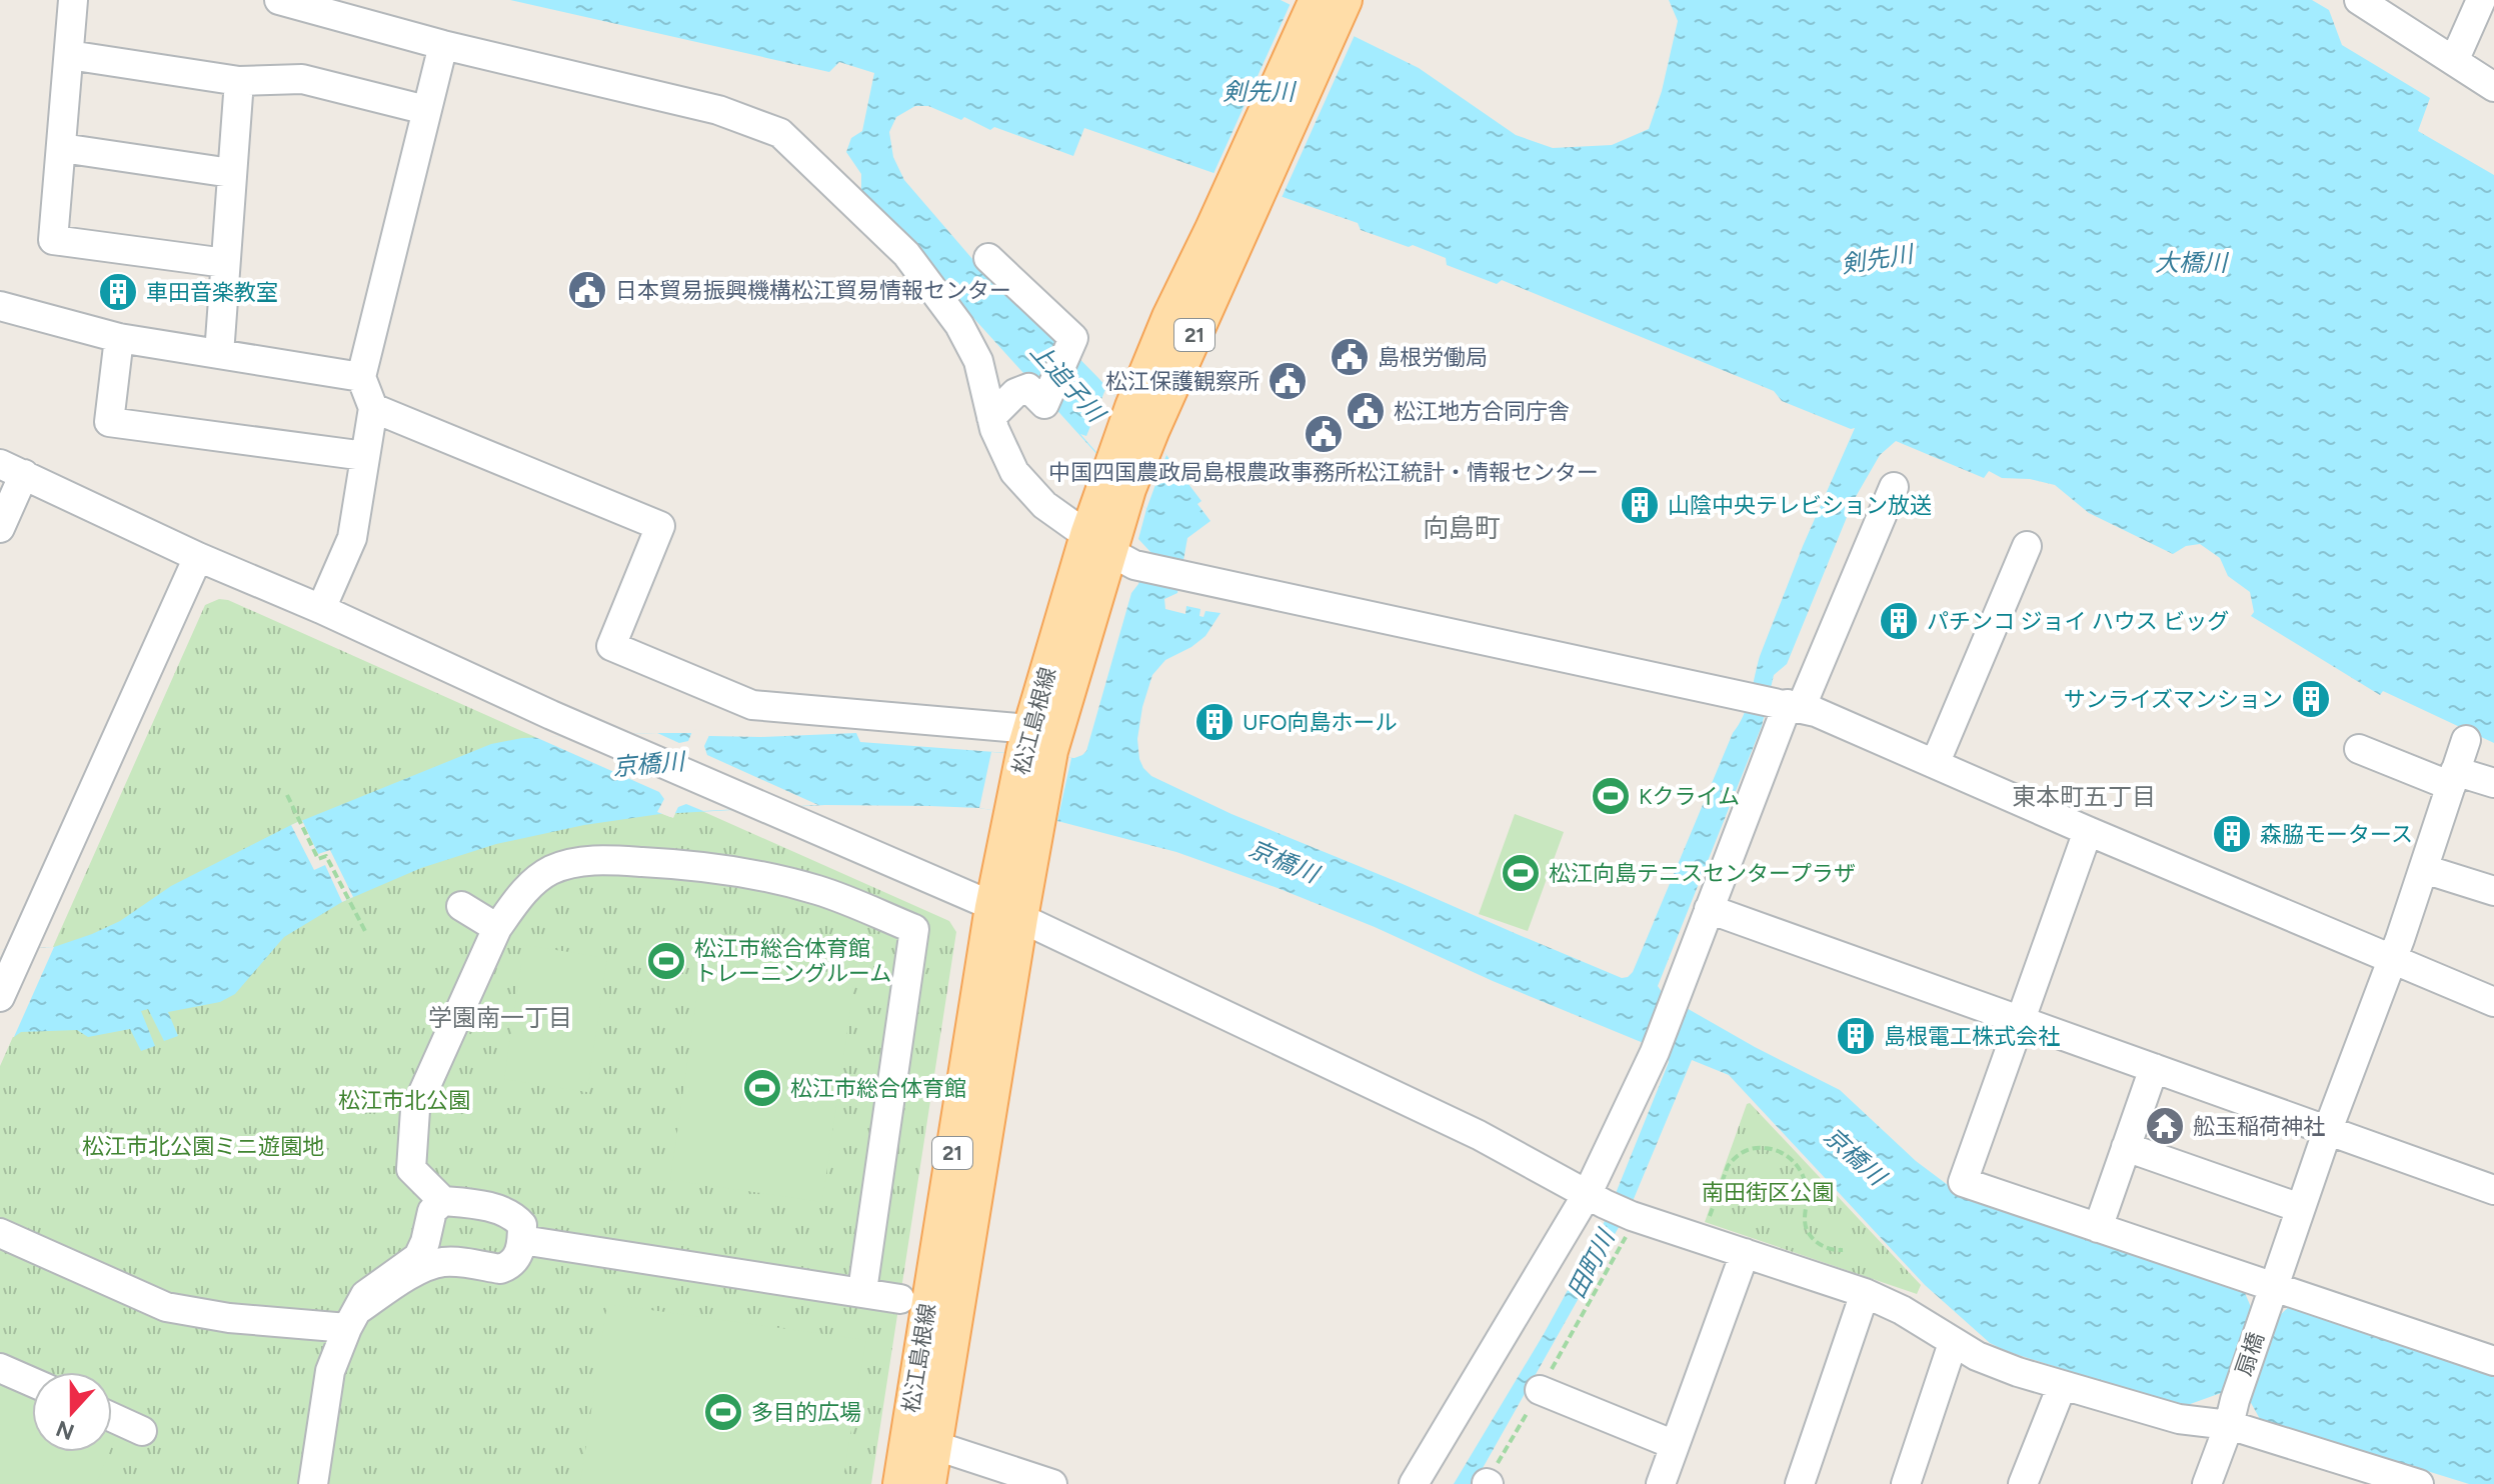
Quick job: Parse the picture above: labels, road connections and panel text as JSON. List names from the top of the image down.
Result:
{
  "streets": {
    "main road": ["21", "松江島根線"],
    "street": ["扇橋"]
  },
  "districts": ["向島町", "東本町五丁目", "学園南一丁目"],
  "water": [
    "剣先川",
    "大橋川",
    "上追子川",
    "京橋川",
    "田町川"
  ],
  "parks": ["松江市北公園", "松江市北公園ミニ遊園地", "南田街区公園"],
  "places": {
    "public building": [
      "日本貿易振興機構松江貿易情報センター",
      "島根労働局",
      "松江保護観察所",
      "松江地方合同庁舎",
      "中国四国農政局島根農政事務所松江統計・情報センター"
    ],
    "building": [
      "車田音楽教室",
      "山陰中央テレビション放送",
      "パチンコ ジョイ ハウス ビッグ",
      "サンライズマンション",
      "UFO向島ホール",
      "森脇モータース",
      "島根電工株式会社"
    ],
    "sports": [
      "Kクライム",
      "松江向島テニスセンタープラザ",
      "松江市総合体育館 トレーニングルーム",
      "松江市総合体育館",
      "多目的広場"
    ],
    "temple": ["舩玉稲荷神社"]
  },
  "north": "bottom"
}
